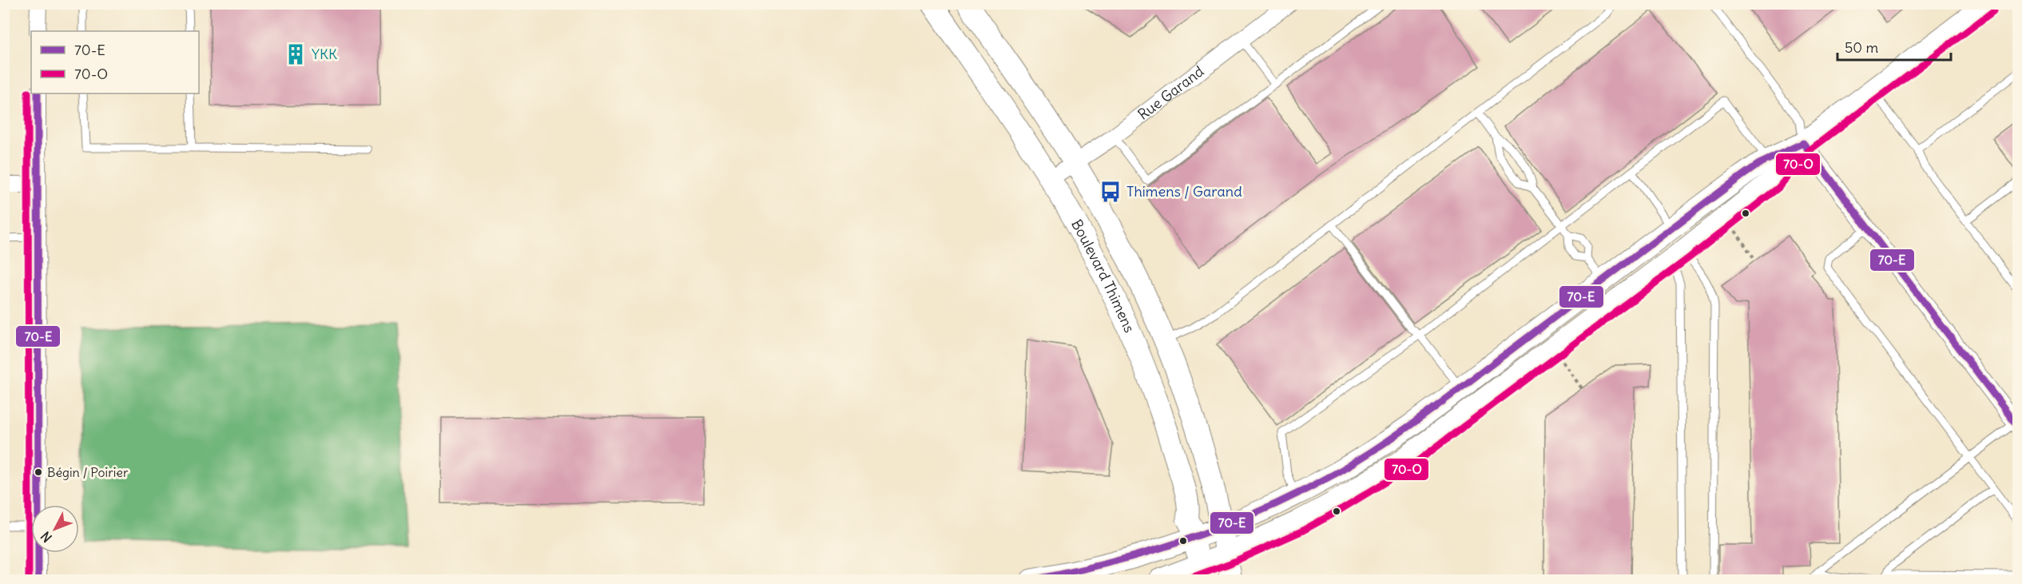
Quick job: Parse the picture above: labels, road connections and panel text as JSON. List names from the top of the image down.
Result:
{
  "streets": {
    "street": ["Rue Garand", "Boulevard Thimens"]
  },
  "crossings": [
    ["Rue Garand", "Boulevard Thimens"]
  ],
  "places": {
    "building": ["YKK"],
    "bus stop": ["Thimens / Garand"],
    "other": ["Bégin / Poirier"]
  },
  "lines": ["transit line 70-O", "transit line 70-E"],
  "legend": ["70-E", "70-O"],
  "scale_bar": "50 m",
  "north": "bottom left"
}
